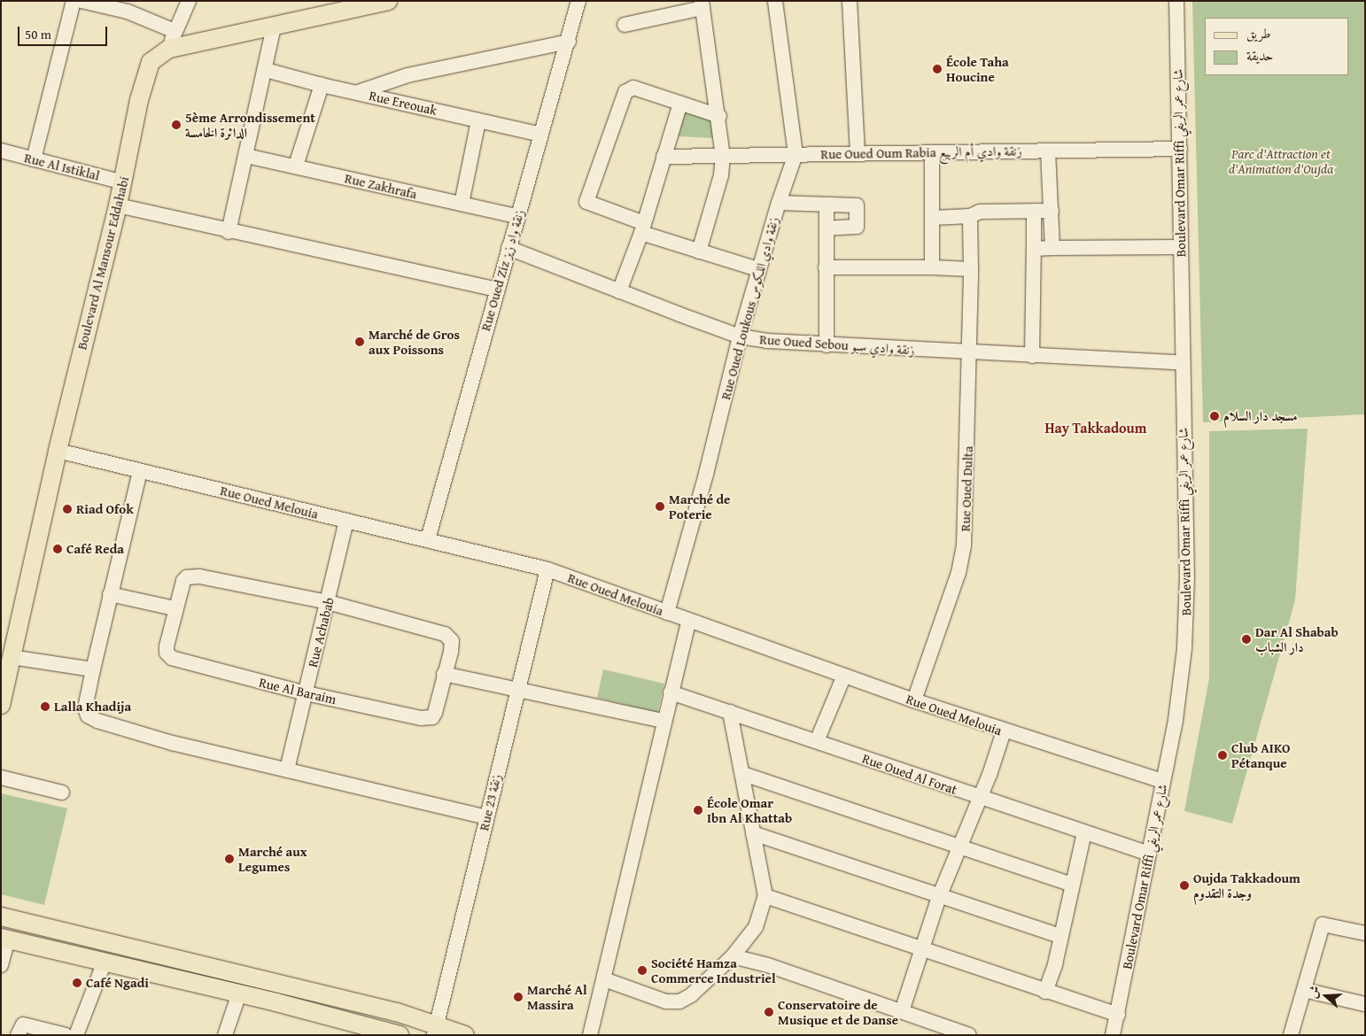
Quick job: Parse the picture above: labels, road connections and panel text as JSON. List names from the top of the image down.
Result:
{
  "streets": {
    "main road": ["Boulevard Al Mansour Eddahabi"],
    "street": [
      "Rue Ereouak",
      "Rue Oued Oum Rabia زنقة وادي أم الربيع",
      "Boulevard Omar Riffi شارع عمر الريفي",
      "Rue Al Istiklal",
      "Rue Zakhrafa",
      "Rue Oued Ziz زنقة واد زيز",
      "Rue Oued Loukous زنقة وادي اللكوس",
      "Rue Oued Sebou زنقة وادي سبو",
      "Rue Oued Dulta",
      "Rue Oued Melouia",
      "Rue Achabab",
      "Rue Al Baraim",
      "Rue Oued Al Forat",
      "Rue 23 زنقة"
    ]
  },
  "crossings": [
    ["Rue Ereouak", "Rue Oued Ziz زنقة واد زيز"],
    ["Rue Oued Oum Rabia زنقة وادي أم الربيع", "Boulevard Omar Riffi شارع عمر الريفي"],
    ["Rue Oued Oum Rabia زنقة وادي أم الربيع", "Rue Oued Loukous زنقة وادي اللكوس"],
    ["Boulevard Omar Riffi شارع عمر الريفي", "Rue Oued Sebou زنقة وادي سبو"],
    ["Boulevard Omar Riffi شارع عمر الريفي", "Rue Oued Melouia"],
    ["Boulevard Omar Riffi شارع عمر الريفي", "Rue Oued Al Forat"],
    ["Rue Al Istiklal", "Boulevard Al Mansour Eddahabi"],
    ["Rue Zakhrafa", "Rue Oued Ziz زنقة واد زيز"],
    ["Boulevard Al Mansour Eddahabi", "Rue Oued Melouia"],
    ["Rue Oued Ziz زنقة واد زيز", "Rue Oued Sebou زنقة وادي سبو"],
    ["Rue Oued Ziz زنقة واد زيز", "Rue Oued Melouia"],
    ["Rue Oued Loukous زنقة وادي اللكوس", "Rue Oued Sebou زنقة وادي سبو"],
    ["Rue Oued Loukous زنقة وادي اللكوس", "Rue Oued Melouia"],
    ["Rue Oued Sebou زنقة وادي سبو", "Rue Oued Dulta"],
    ["Rue Oued Dulta", "Rue Oued Melouia"],
    ["Rue Oued Melouia", "Rue Achabab"],
    ["Rue Oued Melouia", "Rue 23 زنقة"],
    ["Rue Achabab", "Rue Al Baraim"]
  ],
  "districts": ["Hay Takkadoum"],
  "parks": ["Parc d'Attraction et d'Animation d'Oujda"],
  "places": [
    "École Taha Houcine",
    "5ème Arrondissement الدائرة الخامسة",
    "Marché de Gros aux Poissons",
    "مسجد دار السلام",
    "Marché de Poterie",
    "Riad Ofok",
    "Café Reda",
    "Dar Al Shabab دار الشباب",
    "Lalla Khadija",
    "Club AIKO Pétanque",
    "École Omar Ibn Al Khattab",
    "Marché aux Legumes",
    "Oujda Takkadoum وجدة التقدوم",
    "Société Hamza Commerce Industriel",
    "Café Ngadi",
    "Marché Al Massira",
    "Conservatoire de Musique et de Danse"
  ],
  "legend": ["طريق", "حديقة"],
  "scale_bar": "50 m",
  "north": "left"
}
